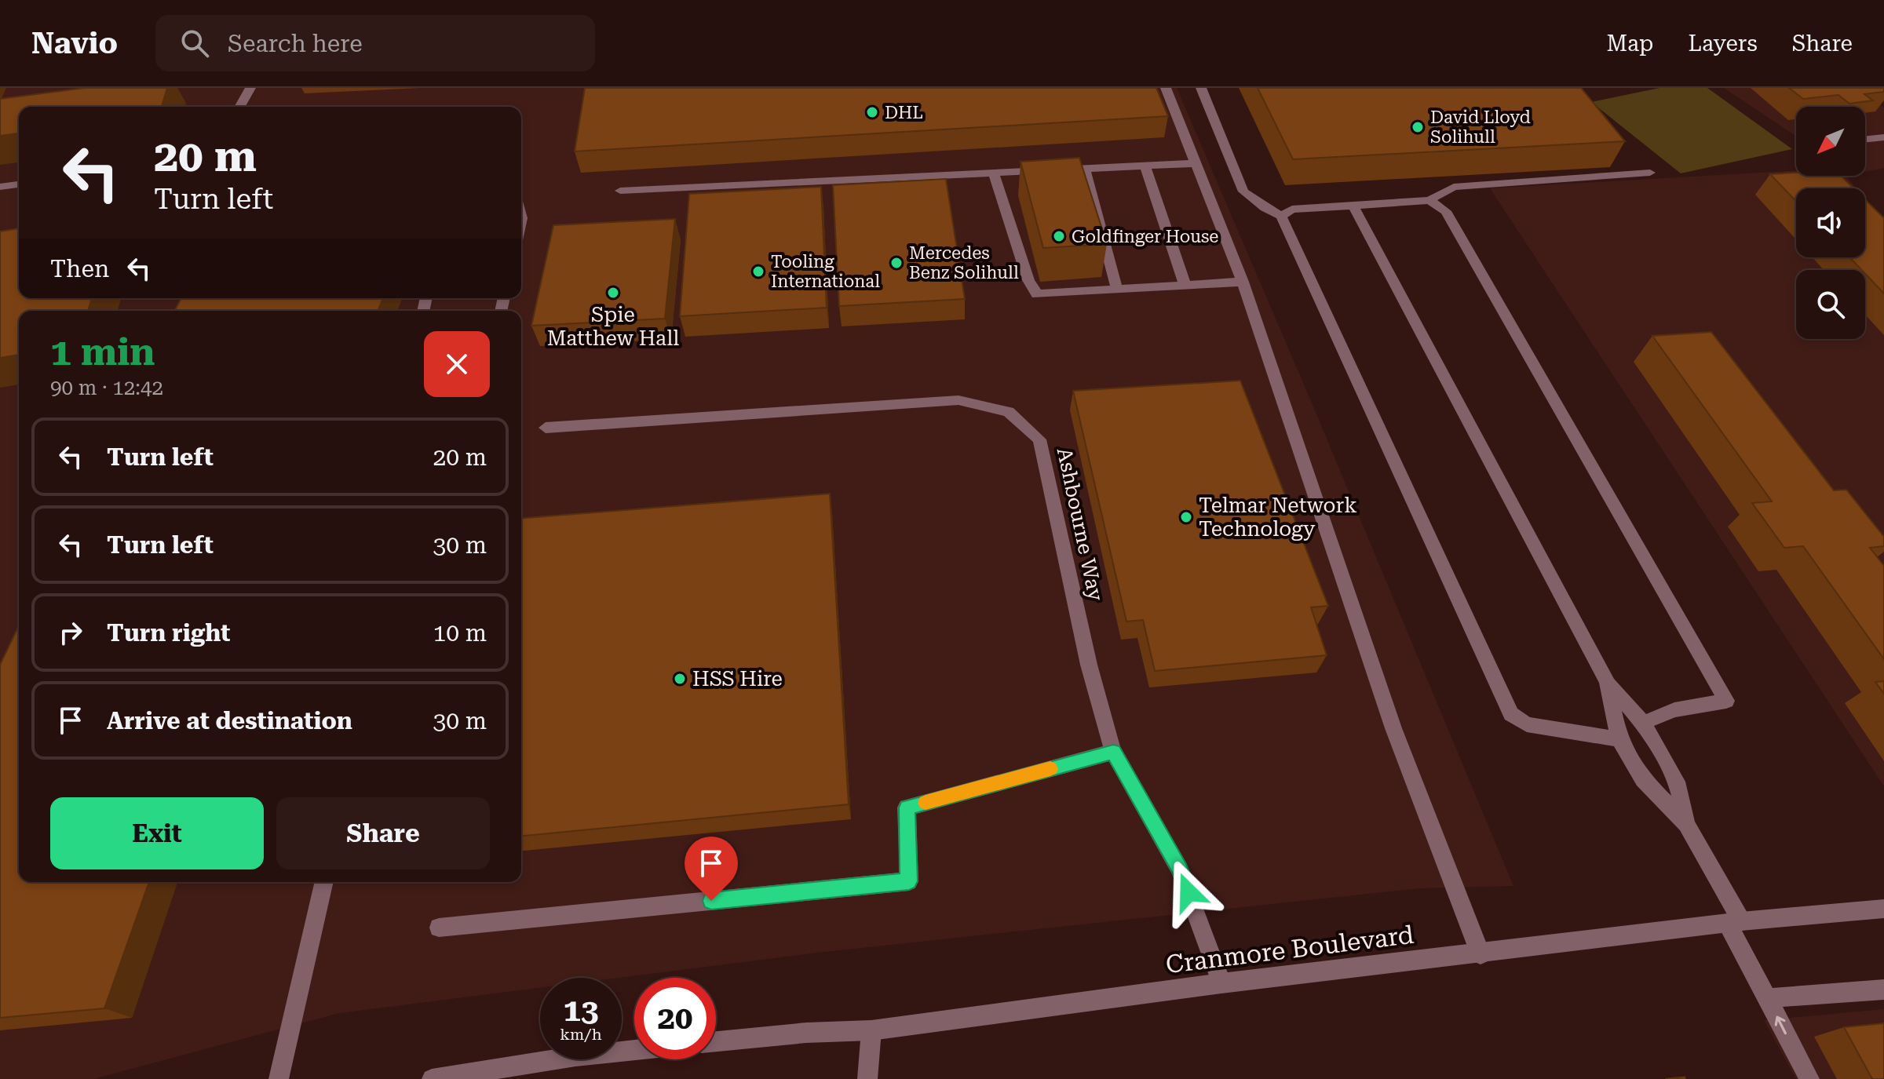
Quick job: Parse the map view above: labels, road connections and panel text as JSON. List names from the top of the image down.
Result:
{
  "streets": {
    "street": ["Ashbourne Way", "Cranmore Boulevard"]
  },
  "crossings": [
    ["Ashbourne Way", "Cranmore Boulevard"]
  ],
  "places": [
    "DHL",
    "David Lloyd Solihull",
    "Goldfinger House",
    "Mercedes Benz Solihull",
    "Tooling International",
    "Spie Matthew Hall",
    "Telmar Network Technology",
    "HSS Hire"
  ],
  "north": "bottom left",
  "page": {
    "header": "Navio",
    "search": "Search here",
    "nav": ["Map", "Layers", "Share"],
    "turn": ["20 m", "Turn left"],
    "then": "Then",
    "heading": ["1 min", "90 m · 12:42"],
    "list": [
      {
        "name": "Turn left",
        "value": "20 m"
      },
      {
        "name": "Turn left",
        "value": "30 m"
      },
      {
        "name": "Turn right",
        "value": "10 m"
      },
      {
        "name": "Arrive at destination",
        "value": "30 m"
      }
    ],
    "buttons": ["Exit", "Share"],
    "speed": "13 km/h",
    "limit": "20"
  }
}
